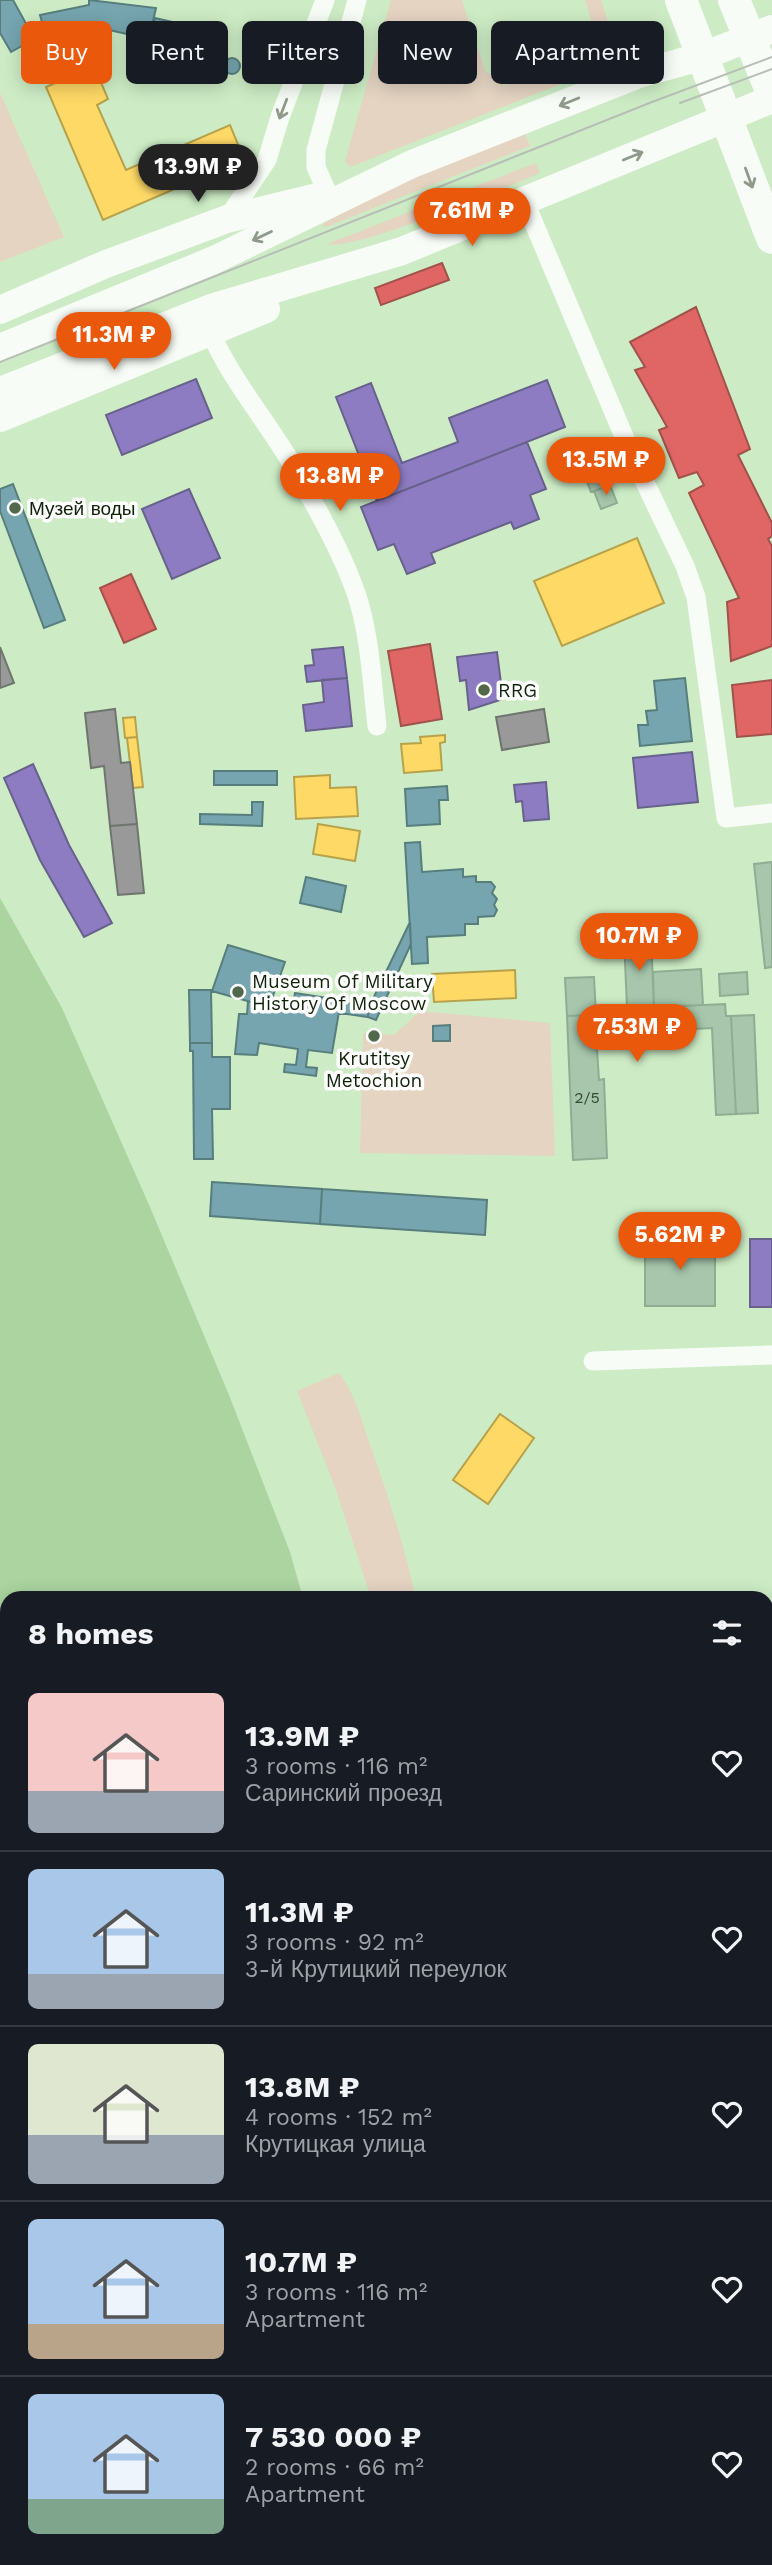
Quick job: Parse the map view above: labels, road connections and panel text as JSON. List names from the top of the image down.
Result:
{
  "places": [
    "Музей воды",
    "RRG",
    "Museum Of Military History Of Moscow",
    "Krutitsy Metochion"
  ],
  "house_numbers": ["2/5"],
  "page": {
    "chip": [
      "Buy",
      "Rent",
      "Filters",
      "New",
      "Apartment"
    ],
    "price": [
      "13.9M ₽",
      "7.61M ₽",
      "11.3M ₽",
      "13.5M ₽",
      "13.8M ₽",
      "10.7M ₽",
      "7.53M ₽",
      "5.62M ₽"
    ],
    "heading": "8 homes",
    "list": [
      {
        "name": "13.9M ₽",
        "note": "3 rooms · 116 m² · Саринский проезд"
      },
      {
        "name": "11.3M ₽",
        "note": "3 rooms · 92 m² · 3-й Крутицкий переулок"
      },
      {
        "name": "13.8M ₽",
        "note": "4 rooms · 152 m² · Крутицкая улица"
      },
      {
        "name": "10.7M ₽",
        "note": "3 rooms · 116 m² · Apartment"
      },
      {
        "name": "7 530 000 ₽",
        "note": "2 rooms · 66 m² · Apartment"
      }
    ]
  }
}
